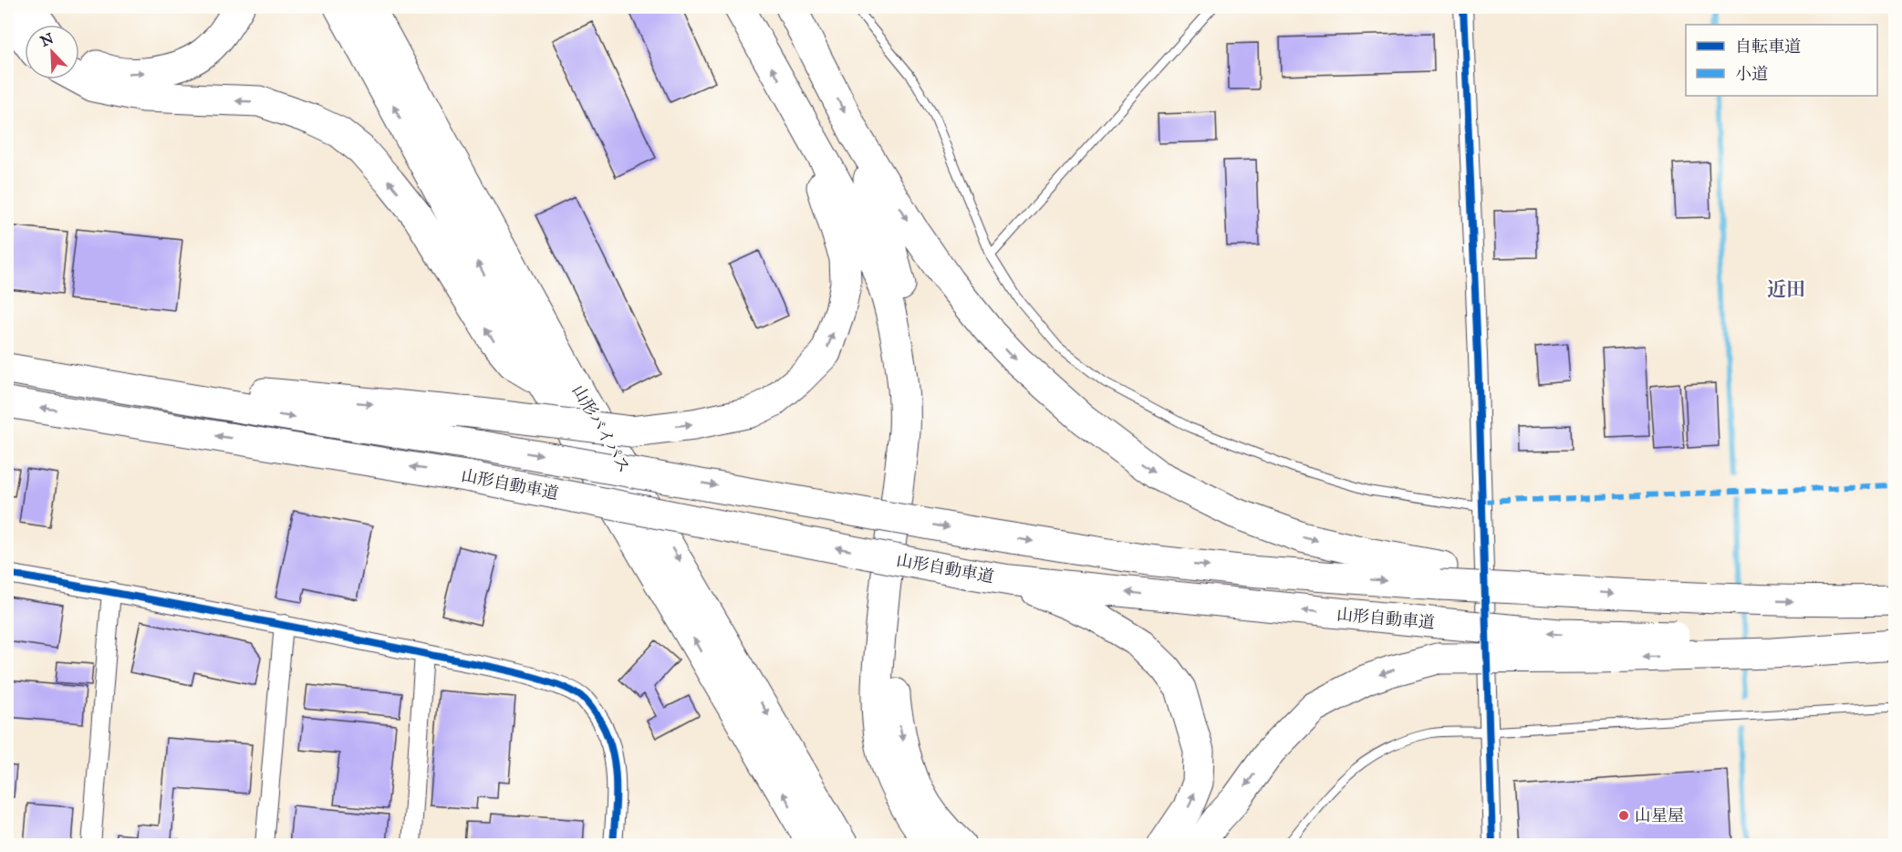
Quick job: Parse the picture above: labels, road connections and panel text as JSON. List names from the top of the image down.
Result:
{
  "streets": {
    "highway": ["山形バイパス", "山形自動車道"]
  },
  "districts": ["近田"],
  "places": ["山星屋"],
  "legend": ["自転車道", "小道"],
  "north": "top left"
}
